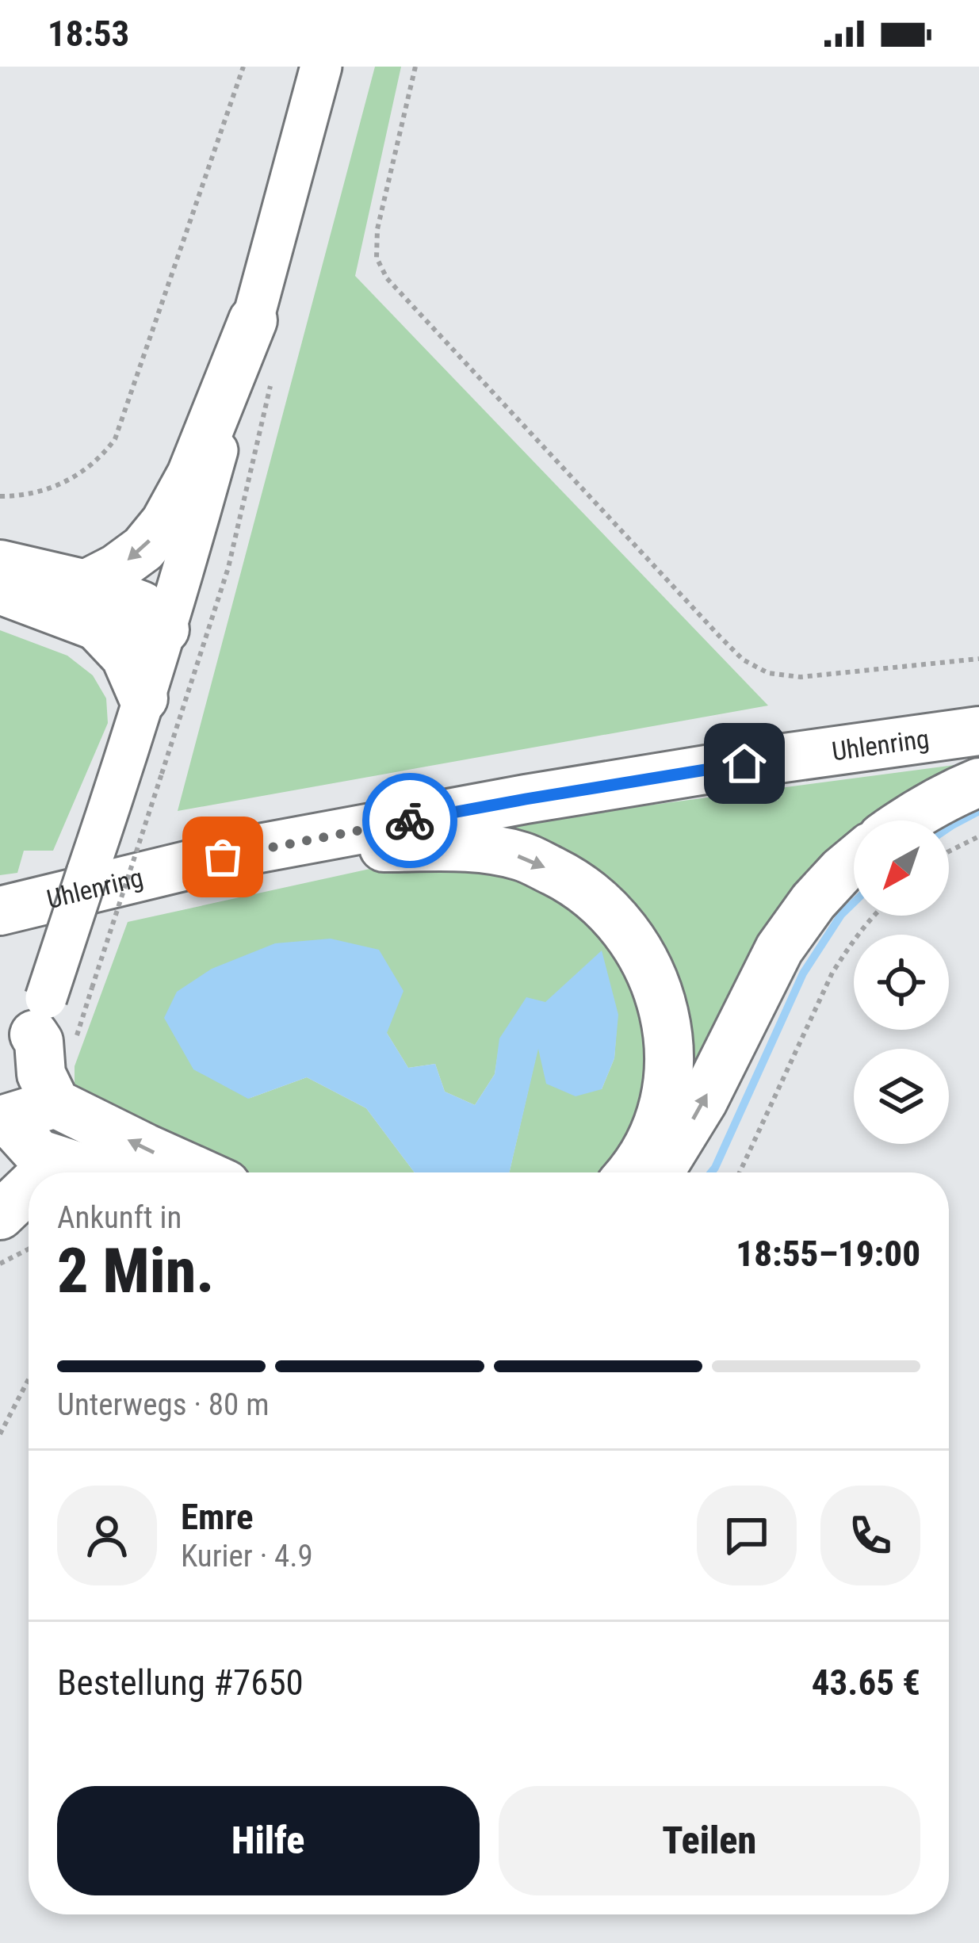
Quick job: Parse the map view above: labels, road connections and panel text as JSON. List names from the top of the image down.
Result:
{
  "streets": {
    "highway": ["Uhlenring"]
  },
  "north": "bottom left",
  "page": {
    "status": "18:53",
    "heading": ["2 Min.", "Ankunft in", "18:55–19:00"],
    "panel": [
      "Emre",
      "Kurier · 4.9",
      "Bestellung #7650",
      "43.65 €"
    ],
    "bar": "Unterwegs · 80 m",
    "buttons": ["Hilfe", "Teilen"]
  }
}
